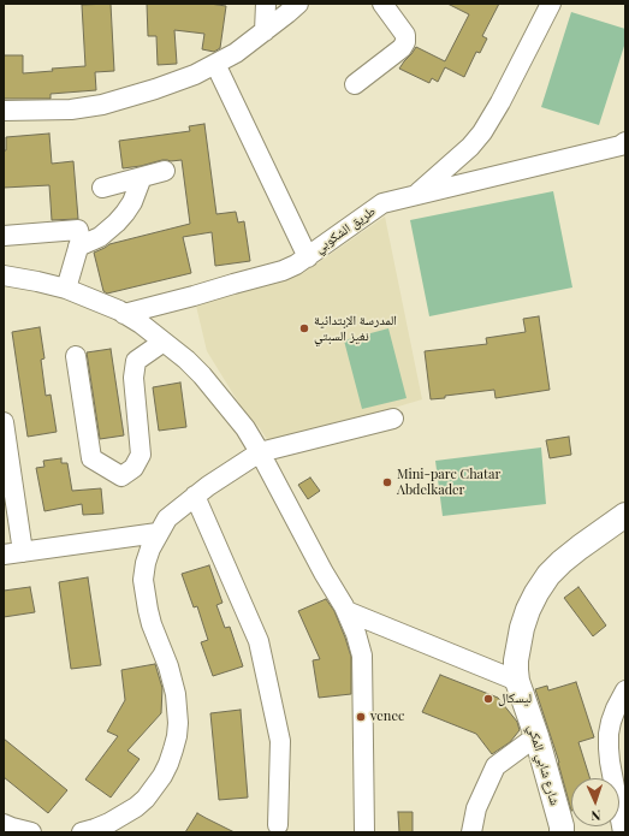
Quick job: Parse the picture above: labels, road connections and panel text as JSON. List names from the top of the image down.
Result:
{
  "streets": {
    "main road": ["شارع شابي المكي"],
    "street": ["طريق الشكوبي"]
  },
  "places": [
    "المدرسة الإبتدائية نغيز السبتي",
    "Mini-parc Chatar Abdelkader",
    "ليسكال",
    "venec"
  ],
  "north": "bottom"
}
